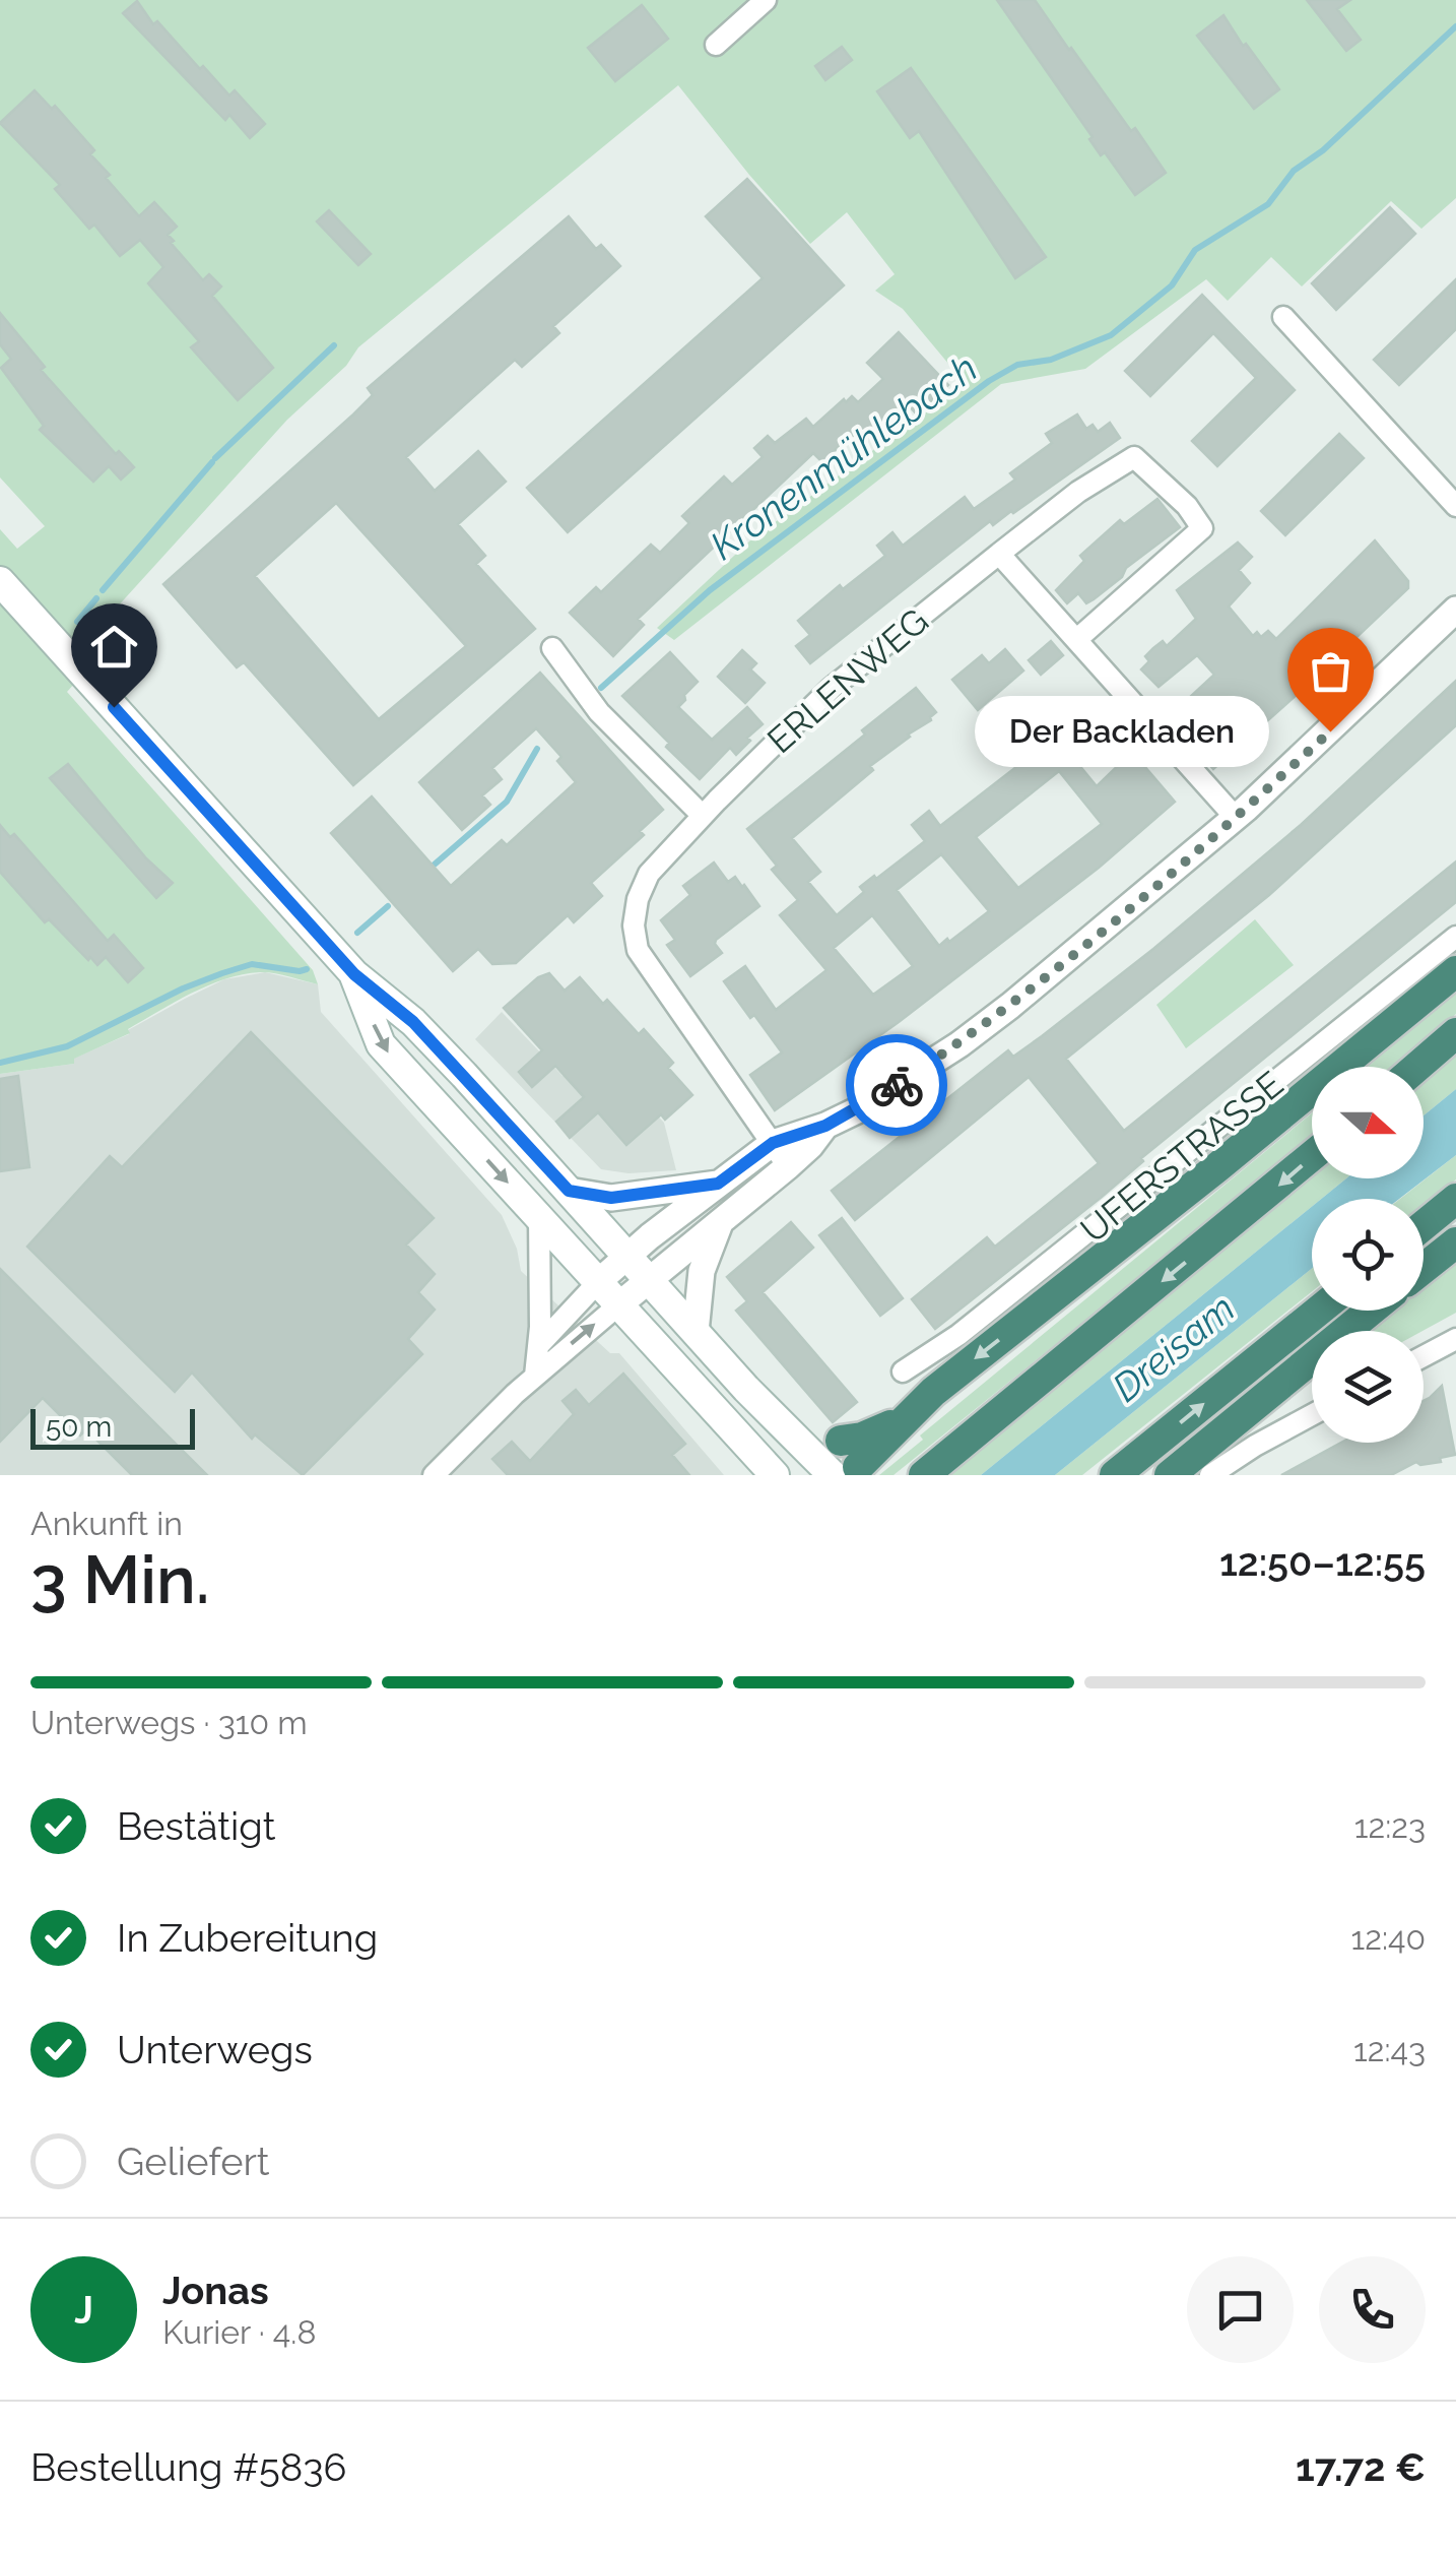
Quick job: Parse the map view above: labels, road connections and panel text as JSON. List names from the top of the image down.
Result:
{
  "streets": {
    "street": ["ERLENWEG", "UFERSTRASSE"]
  },
  "water": ["Kronenmühlebach", "Dreisam"],
  "places": ["Der Backladen"],
  "scale_bar": "50 m",
  "north": "right",
  "page": {
    "bubble": "Der Backladen",
    "scale": "50 m",
    "heading": ["3 Min.", "Ankunft in", "12:50–12:55"],
    "panel": [
      "Jonas",
      "Kurier · 4.8",
      "Bestellung #5836",
      "17.72 €"
    ],
    "bar": "Unterwegs · 310 m",
    "list": [
      ["Bestätigt", "12:23"],
      ["In Zubereitung", "12:40"],
      ["Unterwegs", "12:43"],
      "Geliefert"
    ],
    "round": "J"
  }
}
